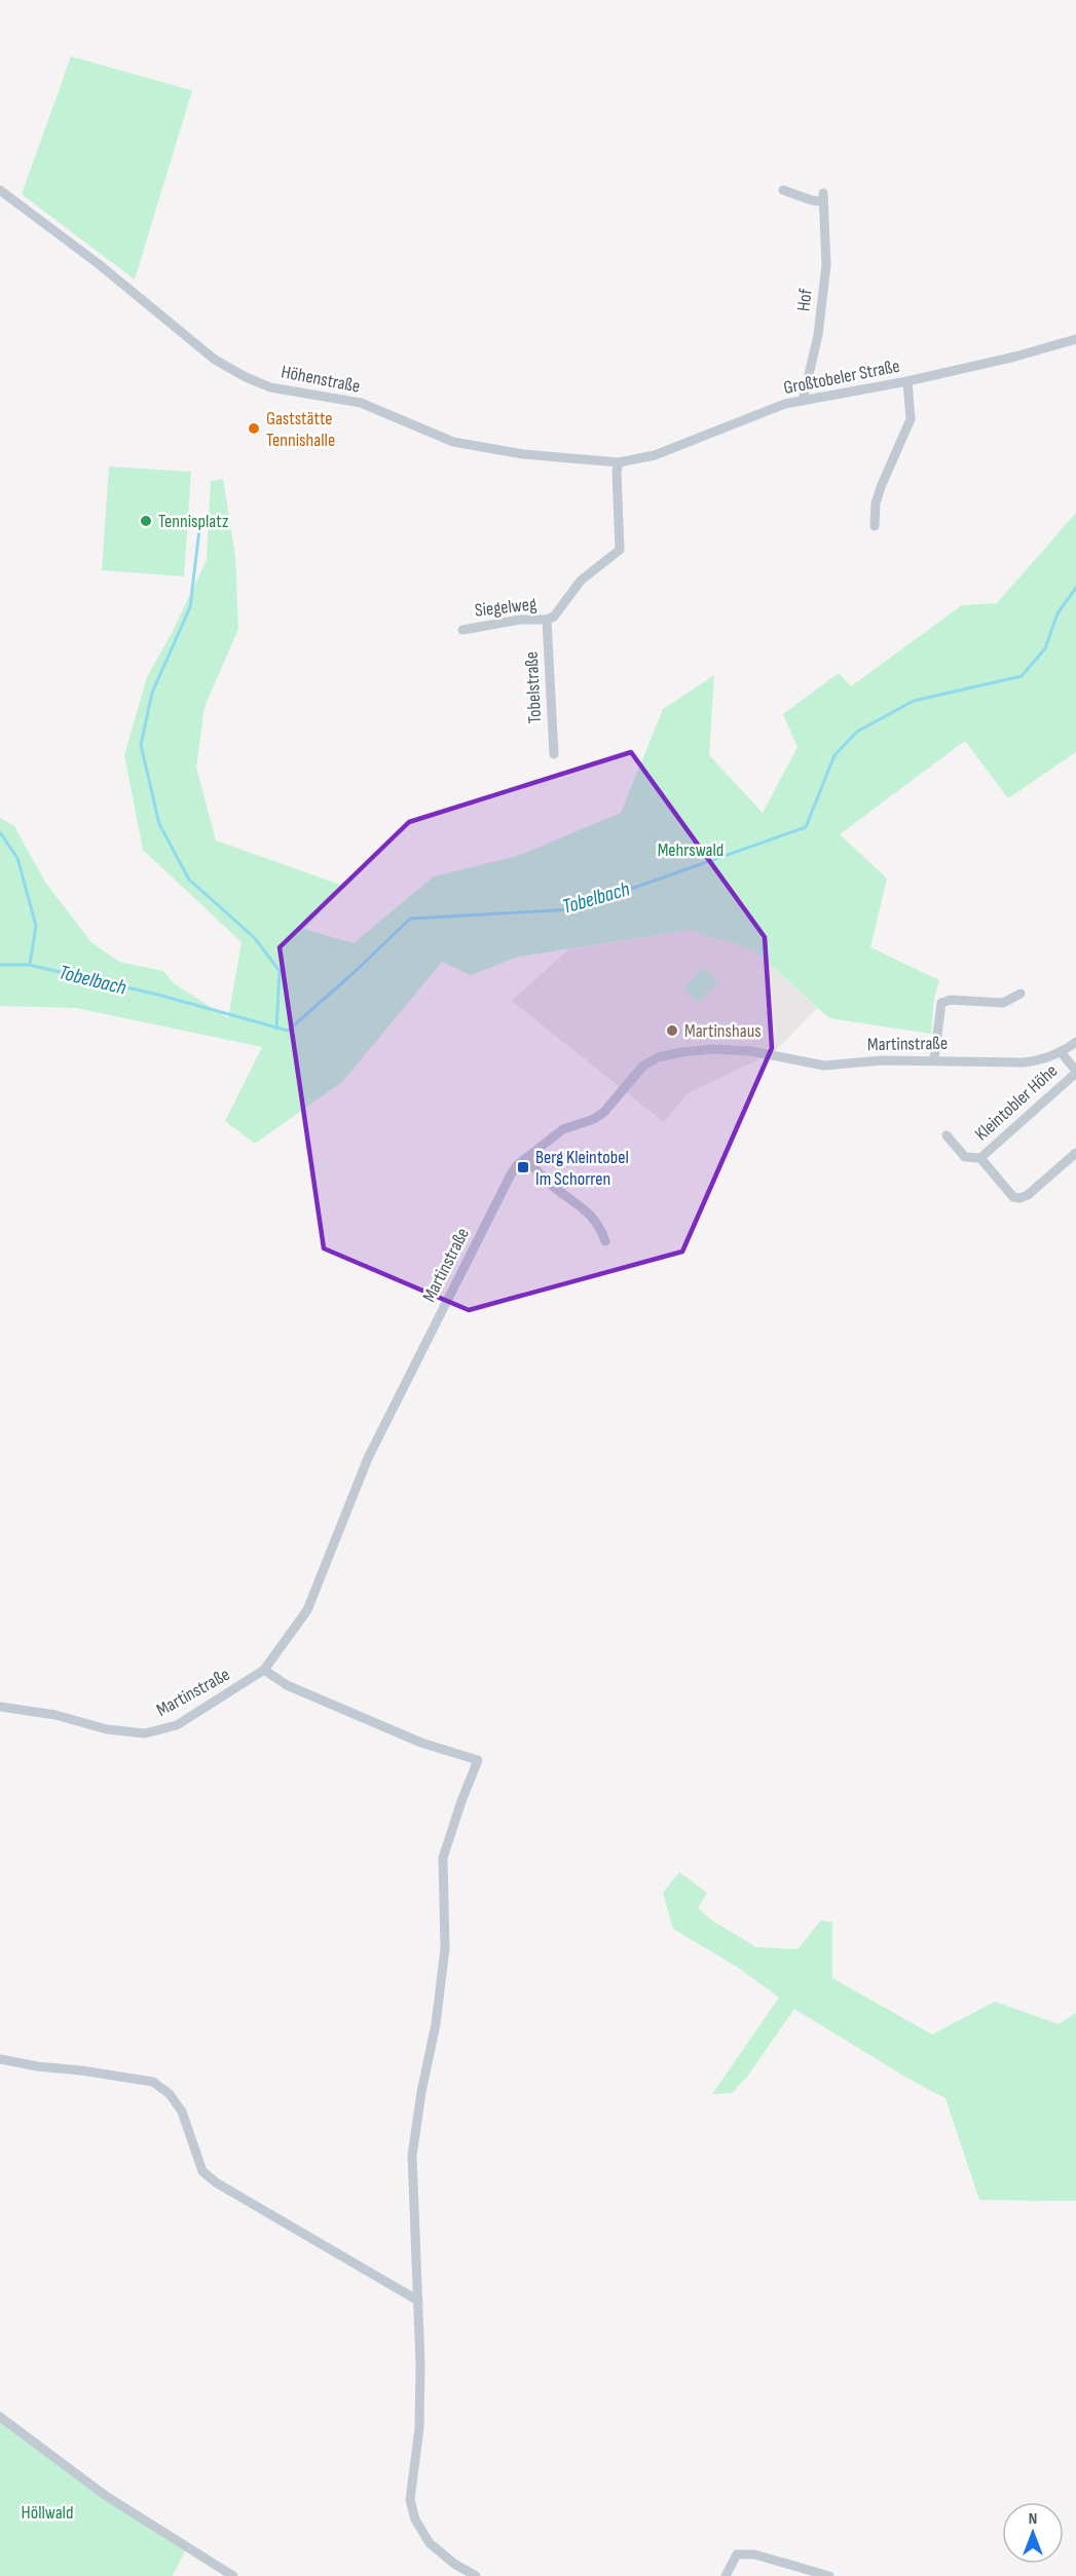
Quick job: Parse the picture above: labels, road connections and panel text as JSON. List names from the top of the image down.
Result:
{
  "streets": {
    "street": [
      "Hof",
      "Großtobeler Straße",
      "Höhenstraße",
      "Siegelweg",
      "Tobelstraße",
      "Martinstraße",
      "Kleintobler Höhe"
    ]
  },
  "crossings": [
    ["Hof", "Großtobeler Straße"],
    ["Großtobeler Straße", "Höhenstraße"],
    ["Großtobeler Straße", "Siegelweg"],
    ["Höhenstraße", "Siegelweg"],
    ["Siegelweg", "Tobelstraße"],
    ["Martinstraße", "Kleintobler Höhe"]
  ],
  "water": ["Tobelbach"],
  "parks": ["Mehrswald", "Höllwald"],
  "places": {
    "other": ["Gaststätte Tennishalle", "Tennisplatz", "Martinshaus"],
    "transit": ["Berg Kleintobel Im Schorren"]
  },
  "north": "top"
}
